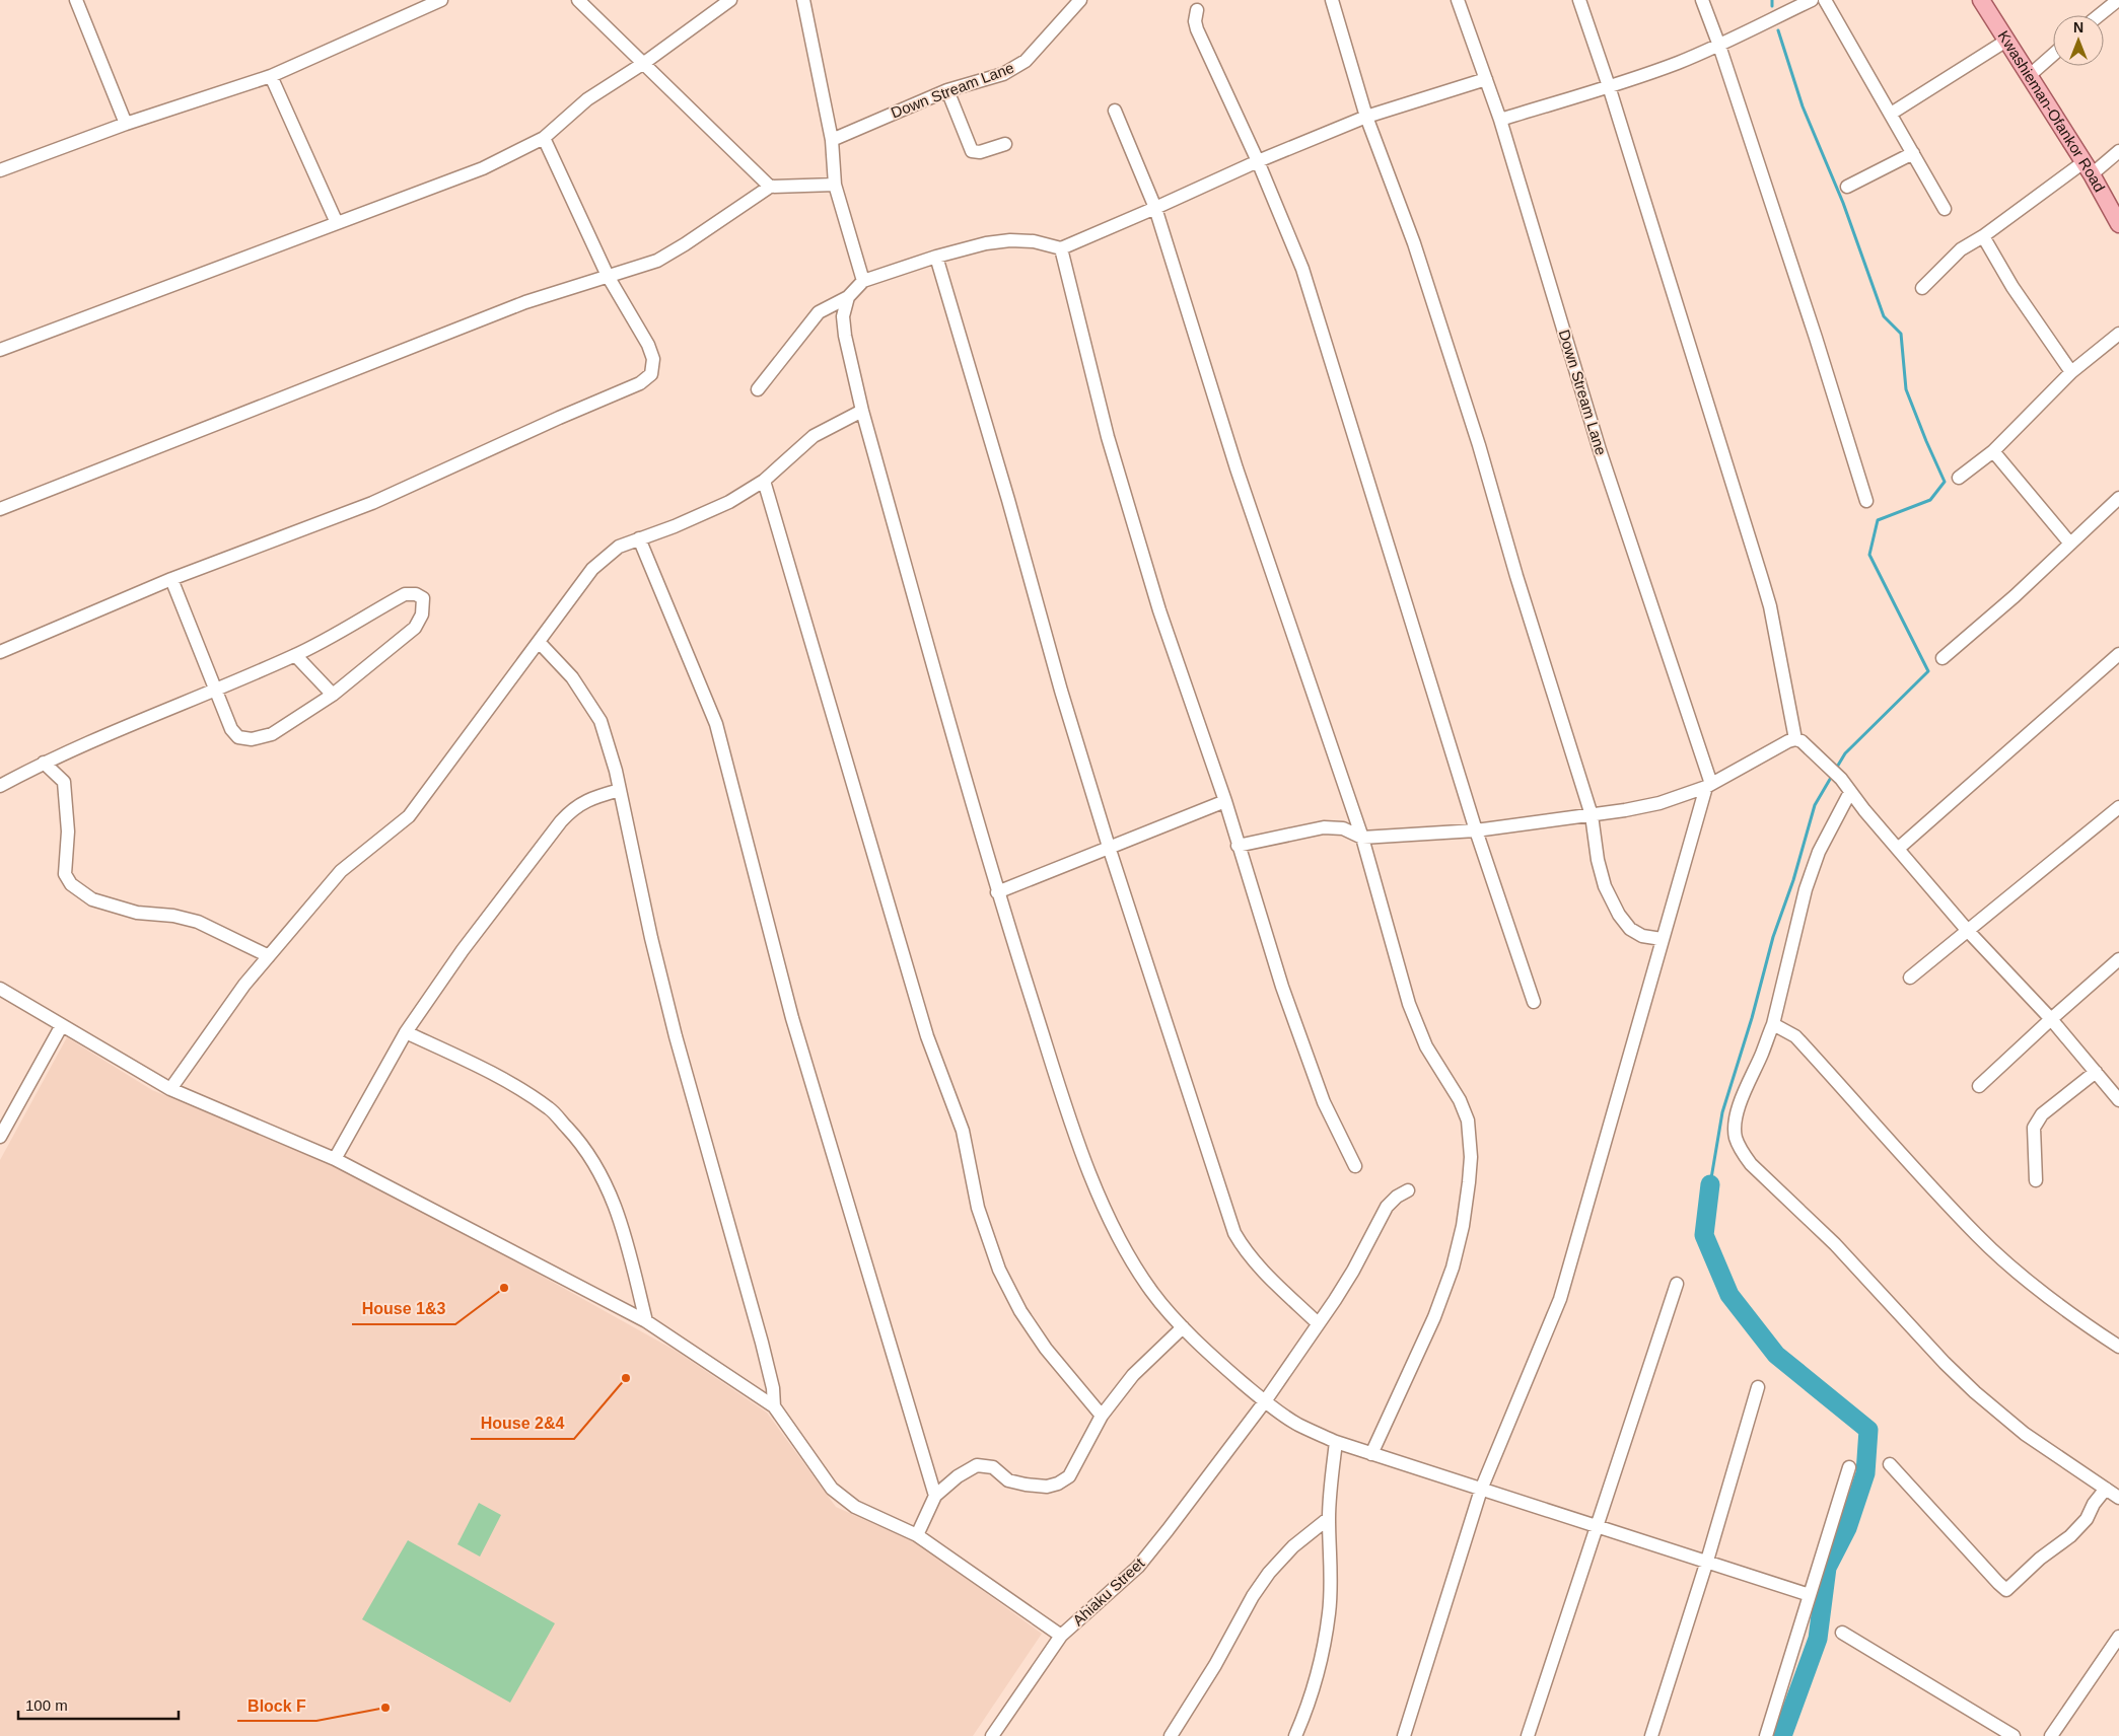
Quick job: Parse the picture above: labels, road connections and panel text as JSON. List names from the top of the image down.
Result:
{
  "streets": {
    "main road": ["Kwashieman-Ofankor Road"],
    "street": ["Down Stream Lane", "Ahiaku Street"]
  },
  "places": ["House 1&3", "House 2&4", "Block F"],
  "scale_bar": "100 m",
  "north": "top"
}
